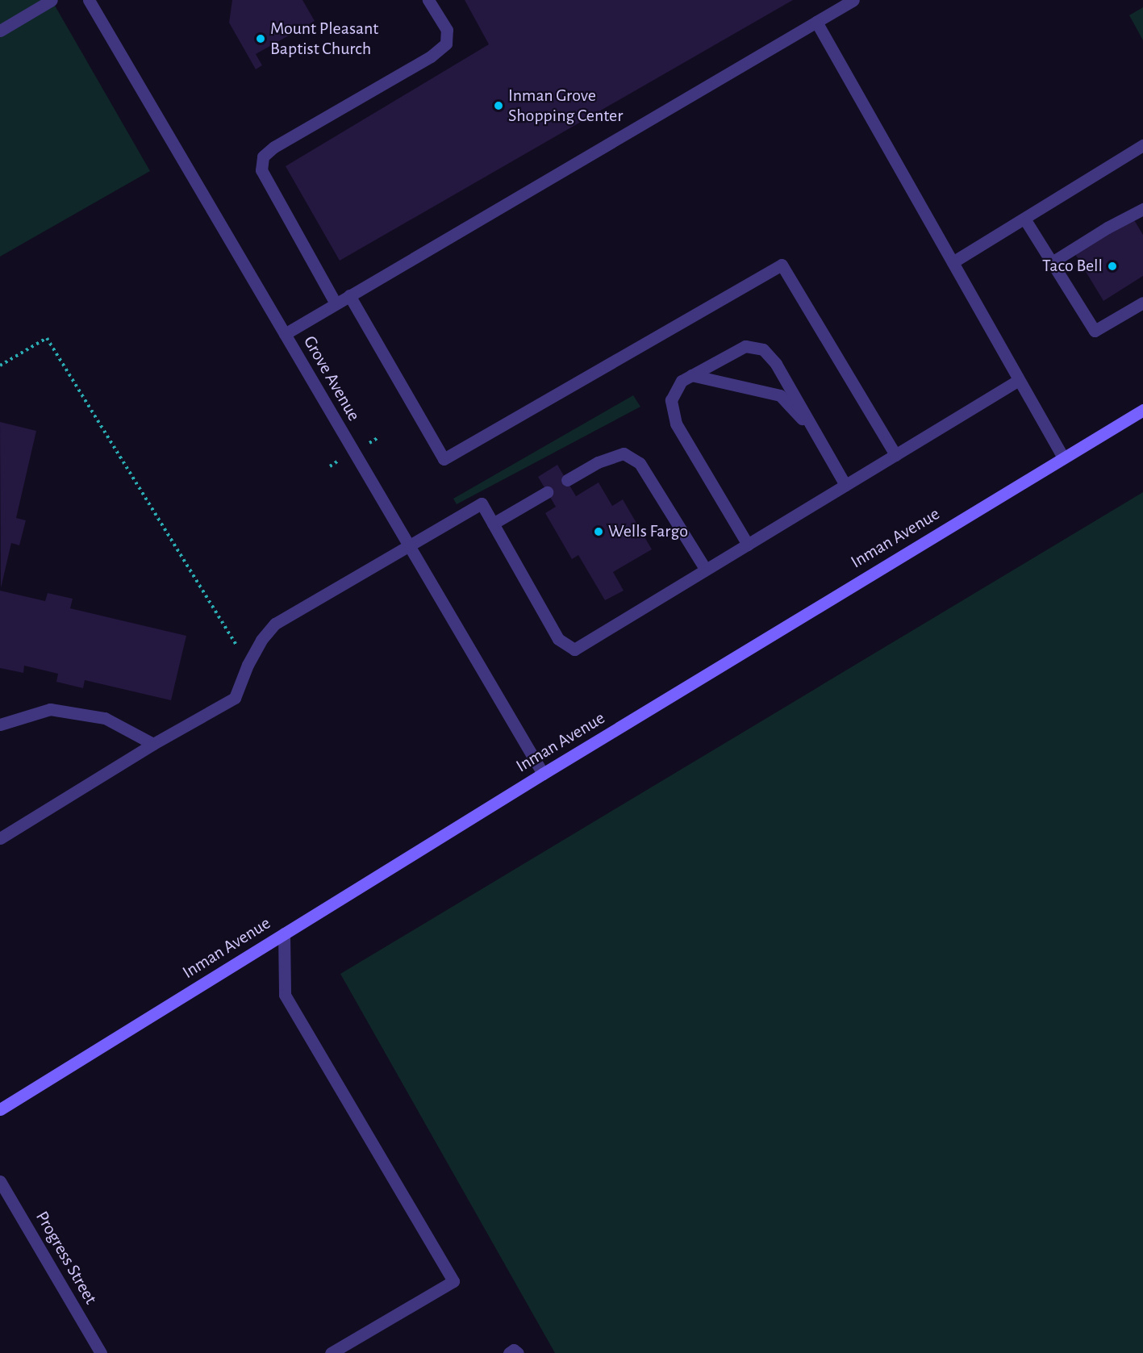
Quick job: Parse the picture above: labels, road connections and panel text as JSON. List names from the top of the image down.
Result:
{
  "streets": {
    "main road": ["Inman Avenue"],
    "street": ["Grove Avenue", "Progress Street"]
  },
  "crossings": [
    ["Grove Avenue", "Inman Avenue"]
  ],
  "places": [
    "Mount Pleasant Baptist Church",
    "Inman Grove Shopping Center",
    "Taco Bell",
    "Wells Fargo"
  ]
}
